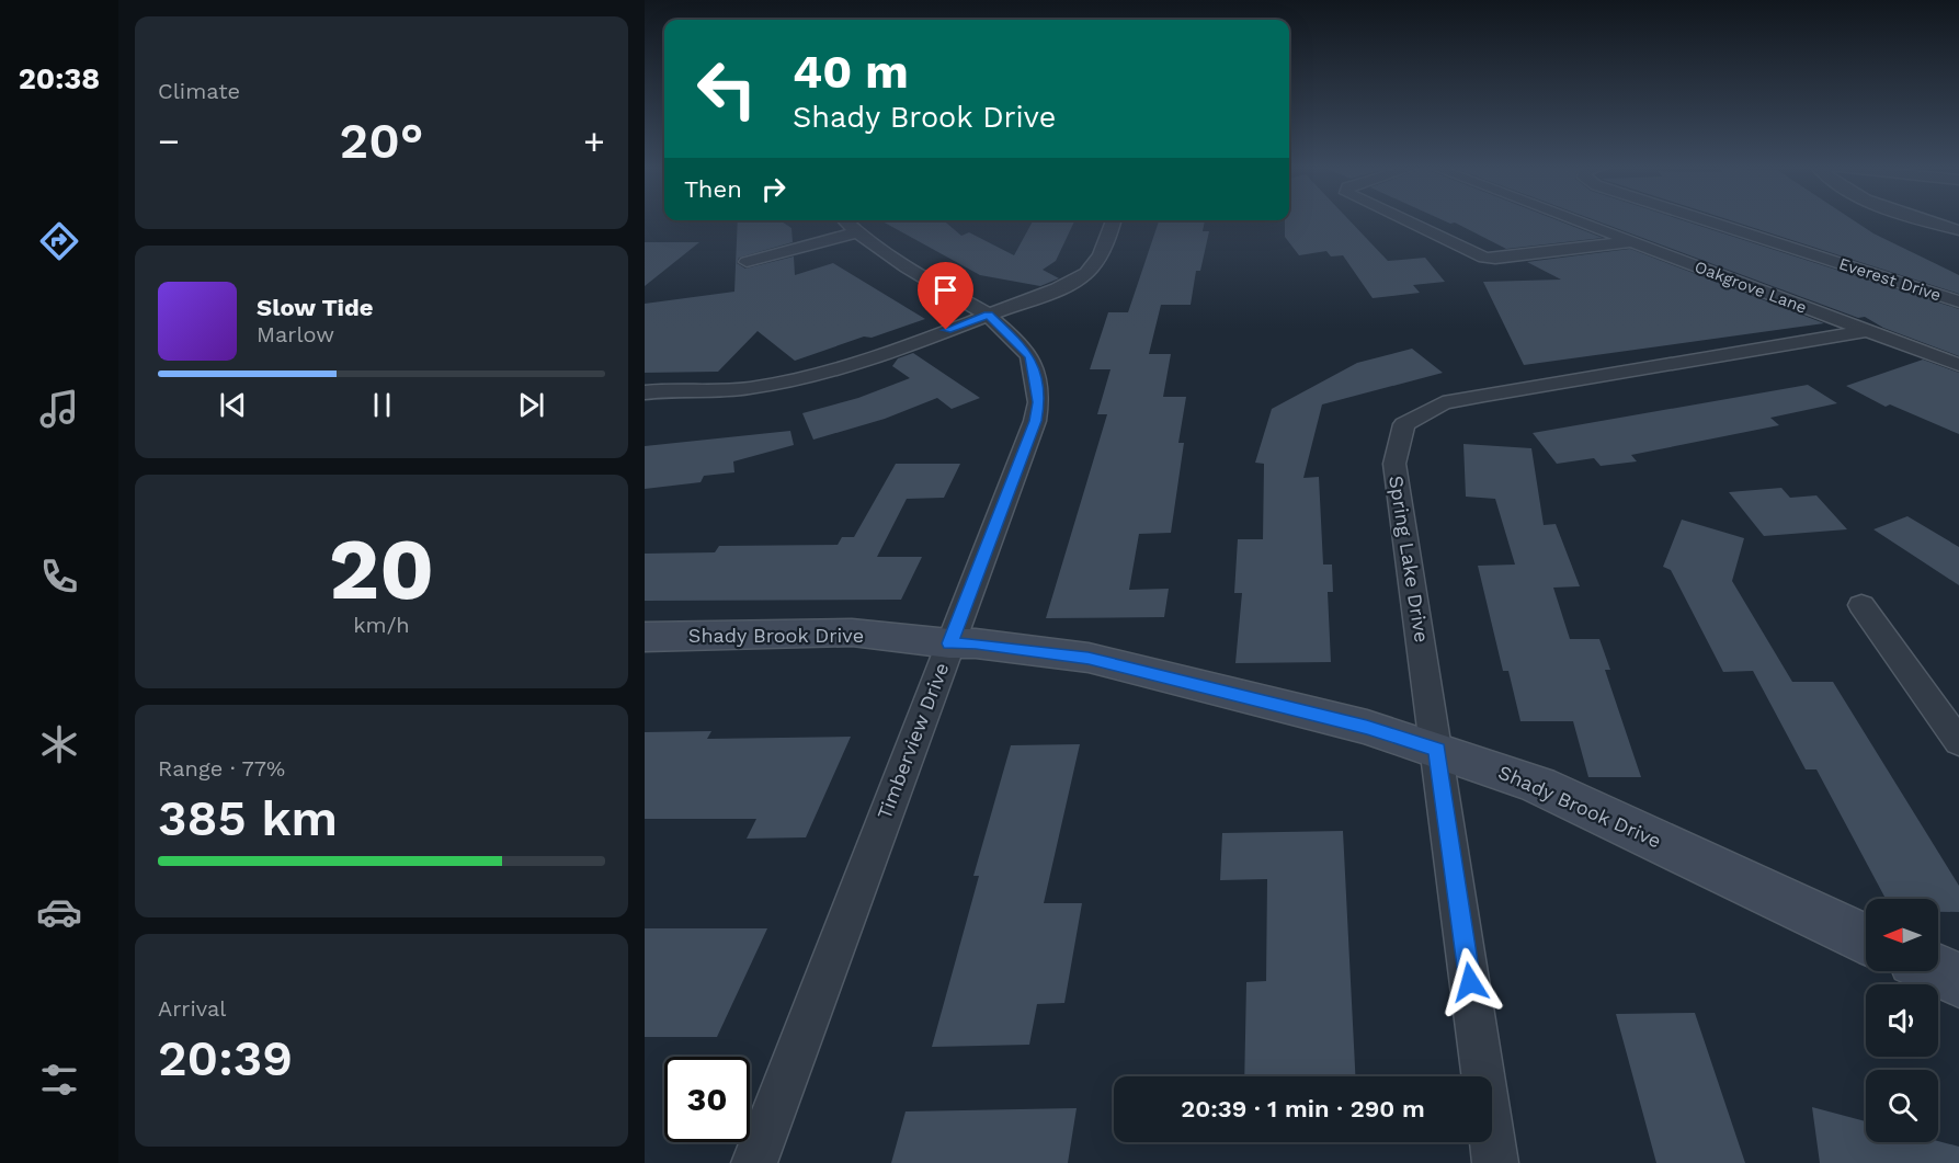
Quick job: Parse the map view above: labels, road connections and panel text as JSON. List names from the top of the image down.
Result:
{
  "streets": {
    "street": [
      "Everest Drive",
      "Oakgrove Lane",
      "Spring Lake Drive",
      "Shady Brook Drive",
      "Timberview Drive"
    ]
  },
  "crossings": [
    ["Oakgrove Lane", "Spring Lake Drive"],
    ["Spring Lake Drive", "Shady Brook Drive"],
    ["Shady Brook Drive", "Timberview Drive"]
  ],
  "north": "left",
  "page": {
    "tabs": "20:38",
    "tile": [
      "Climate",
      ["20", "km/h"],
      ["Range · 77%", "385 km"],
      ["Arrival", "20:39"]
    ],
    "turn": ["40 m", "Shady Brook Drive"],
    "heat": ["−", "20°", "+"],
    "then": "Then",
    "song": ["Slow Tide", "Marlow"],
    "limit": "30",
    "trip": "20:39 · 1 min · 290 m"
  }
}
